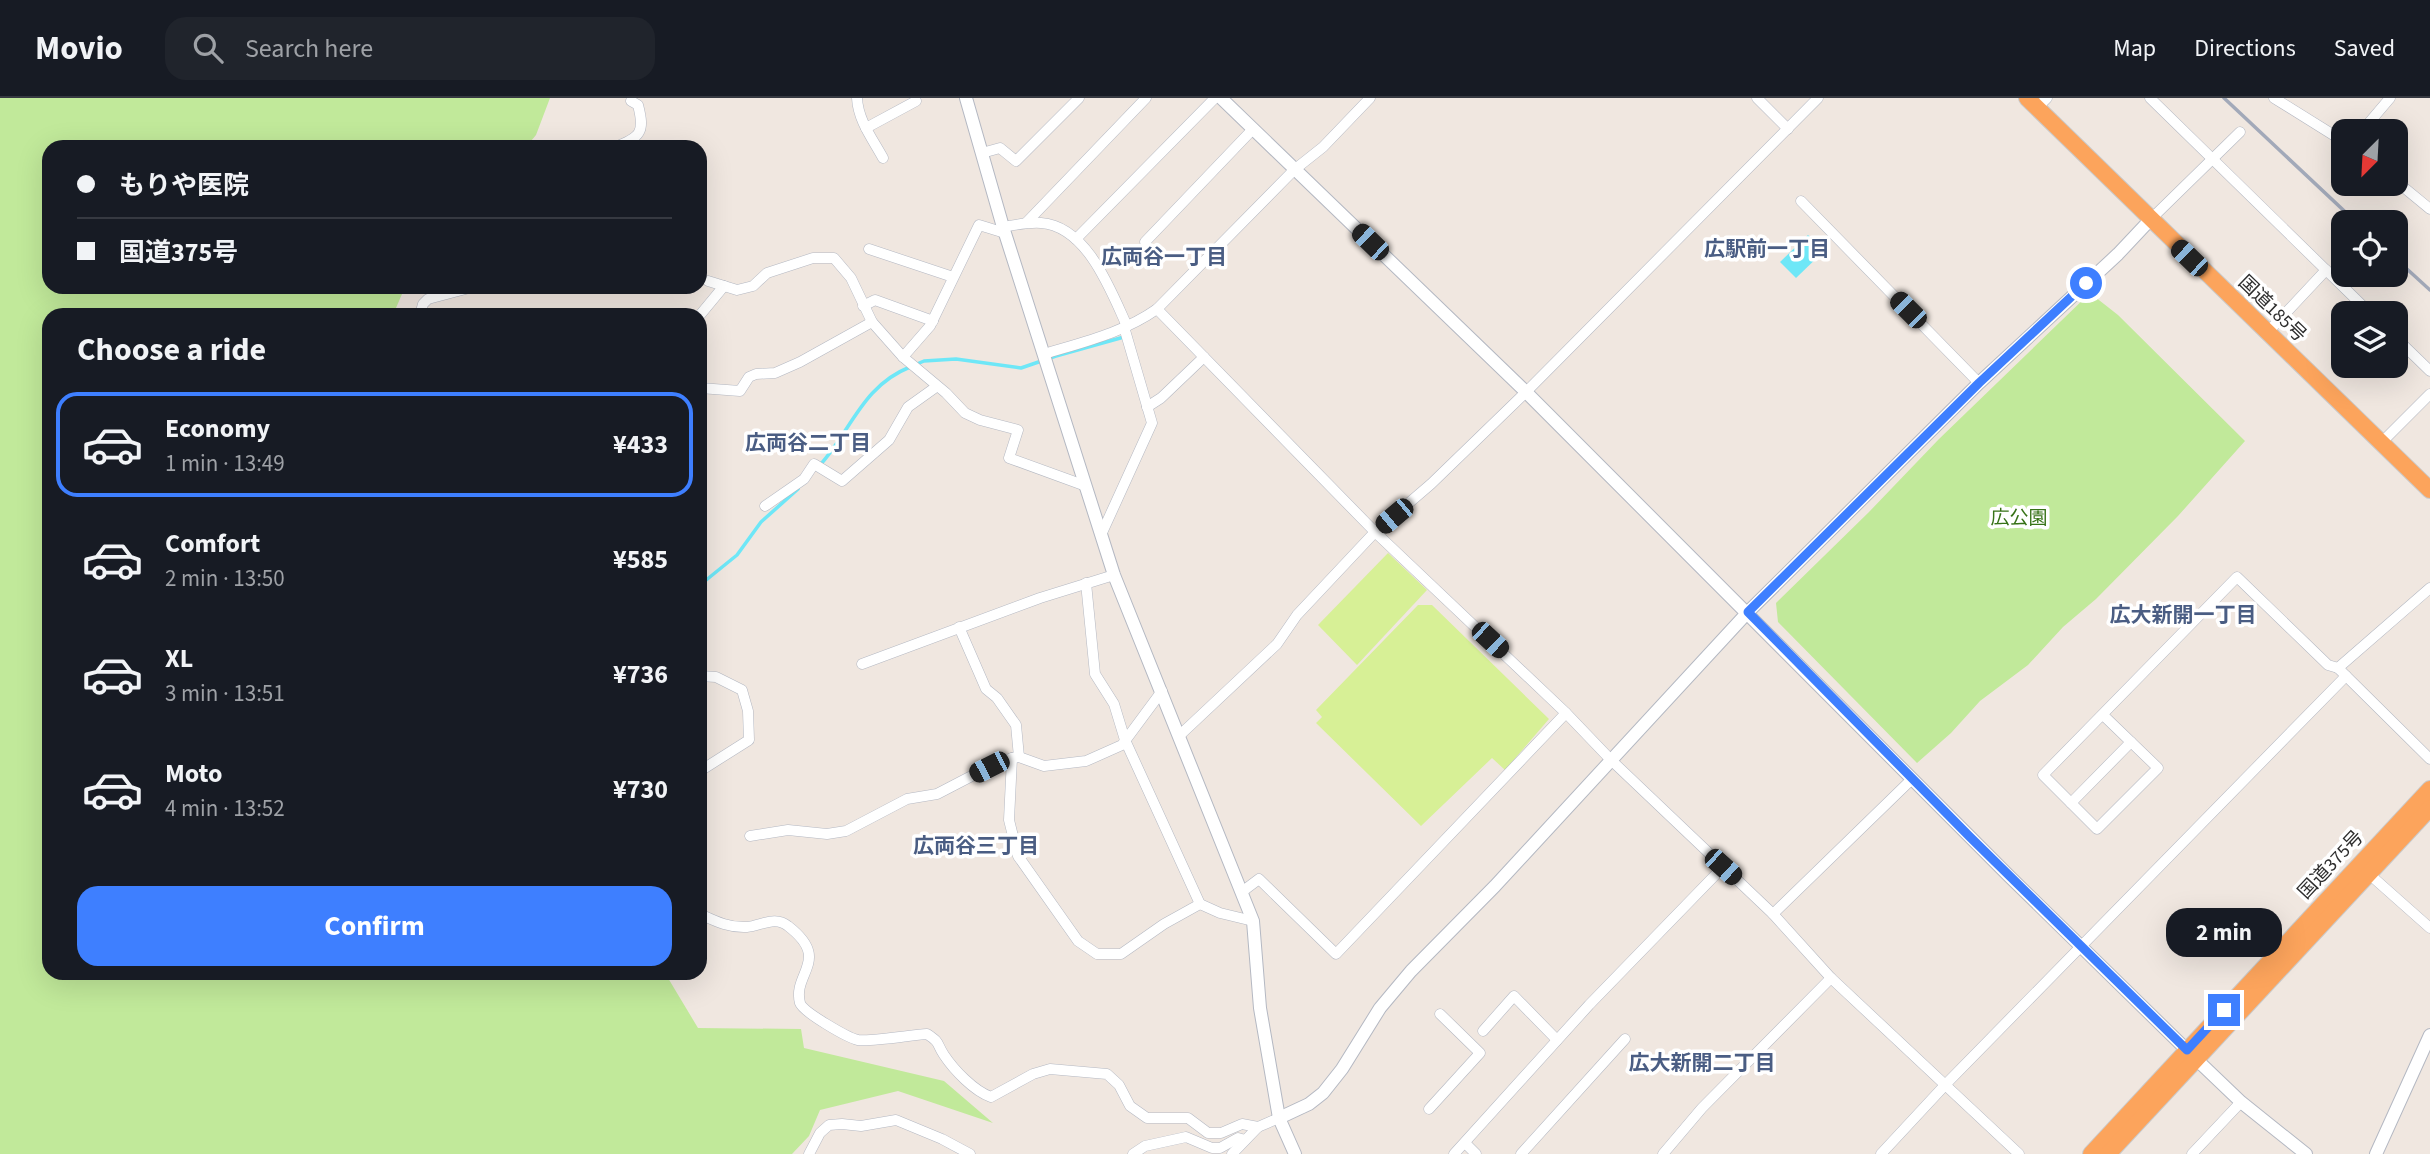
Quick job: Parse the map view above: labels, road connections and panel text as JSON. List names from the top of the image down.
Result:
{
  "streets": {
    "highway": ["国道185号", "国道375号"]
  },
  "districts": [
    "広駅前一丁目",
    "広両谷一丁目",
    "広両谷二丁目",
    "広大新開一丁目",
    "広両谷三丁目",
    "広大新開二丁目"
  ],
  "parks": ["広公園"],
  "north": "bottom left",
  "page": {
    "header": "Movio",
    "search": "Search here",
    "nav": ["Map", "Directions", "Saved"],
    "banner": ["もりや医院", "国道375号"],
    "heading": "Choose a ride",
    "list": [
      {
        "name": "Economy",
        "note": "1 min · 13:49",
        "value": "¥433"
      },
      {
        "name": "Comfort",
        "note": "2 min · 13:50",
        "value": "¥585"
      },
      {
        "name": "XL",
        "note": "3 min · 13:51",
        "value": "¥736"
      },
      {
        "name": "Moto",
        "note": "4 min · 13:52",
        "value": "¥730"
      }
    ],
    "buttons": "Confirm",
    "bubble": "2 min"
  }
}
